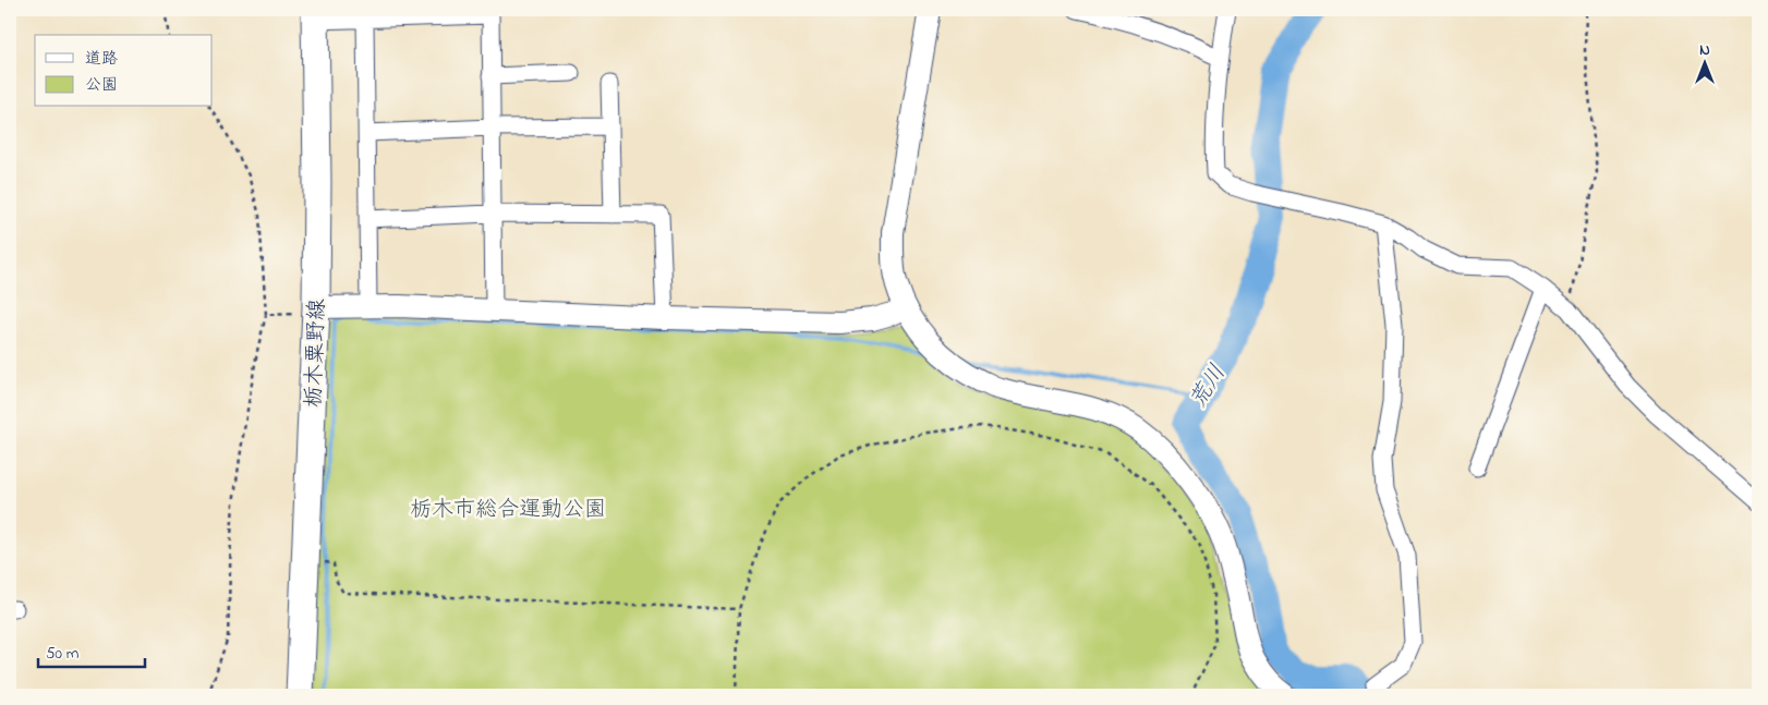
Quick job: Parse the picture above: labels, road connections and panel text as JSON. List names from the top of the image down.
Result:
{
  "streets": {
    "main road": ["栃木粟野線"]
  },
  "water": ["荒川"],
  "parks": ["栃木市総合運動公園"],
  "legend": ["道路", "公園"],
  "scale_bar": "50 m",
  "north": "top"
}
